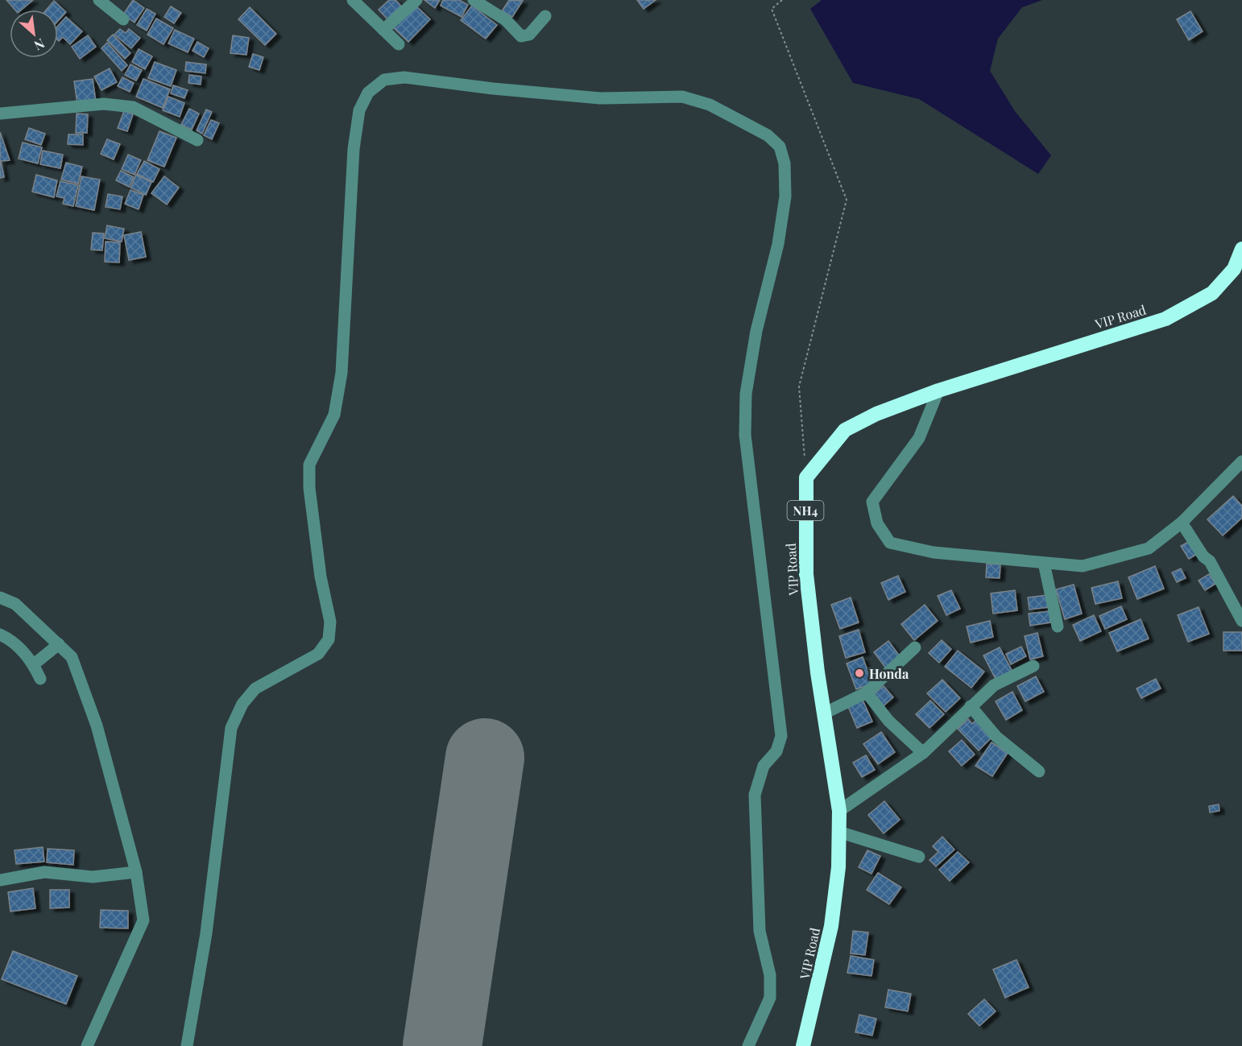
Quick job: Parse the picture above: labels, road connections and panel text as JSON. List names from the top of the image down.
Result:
{
  "streets": {
    "highway": ["VIP Road", "NH4"]
  },
  "places": ["Honda"],
  "north": "bottom right"
}
